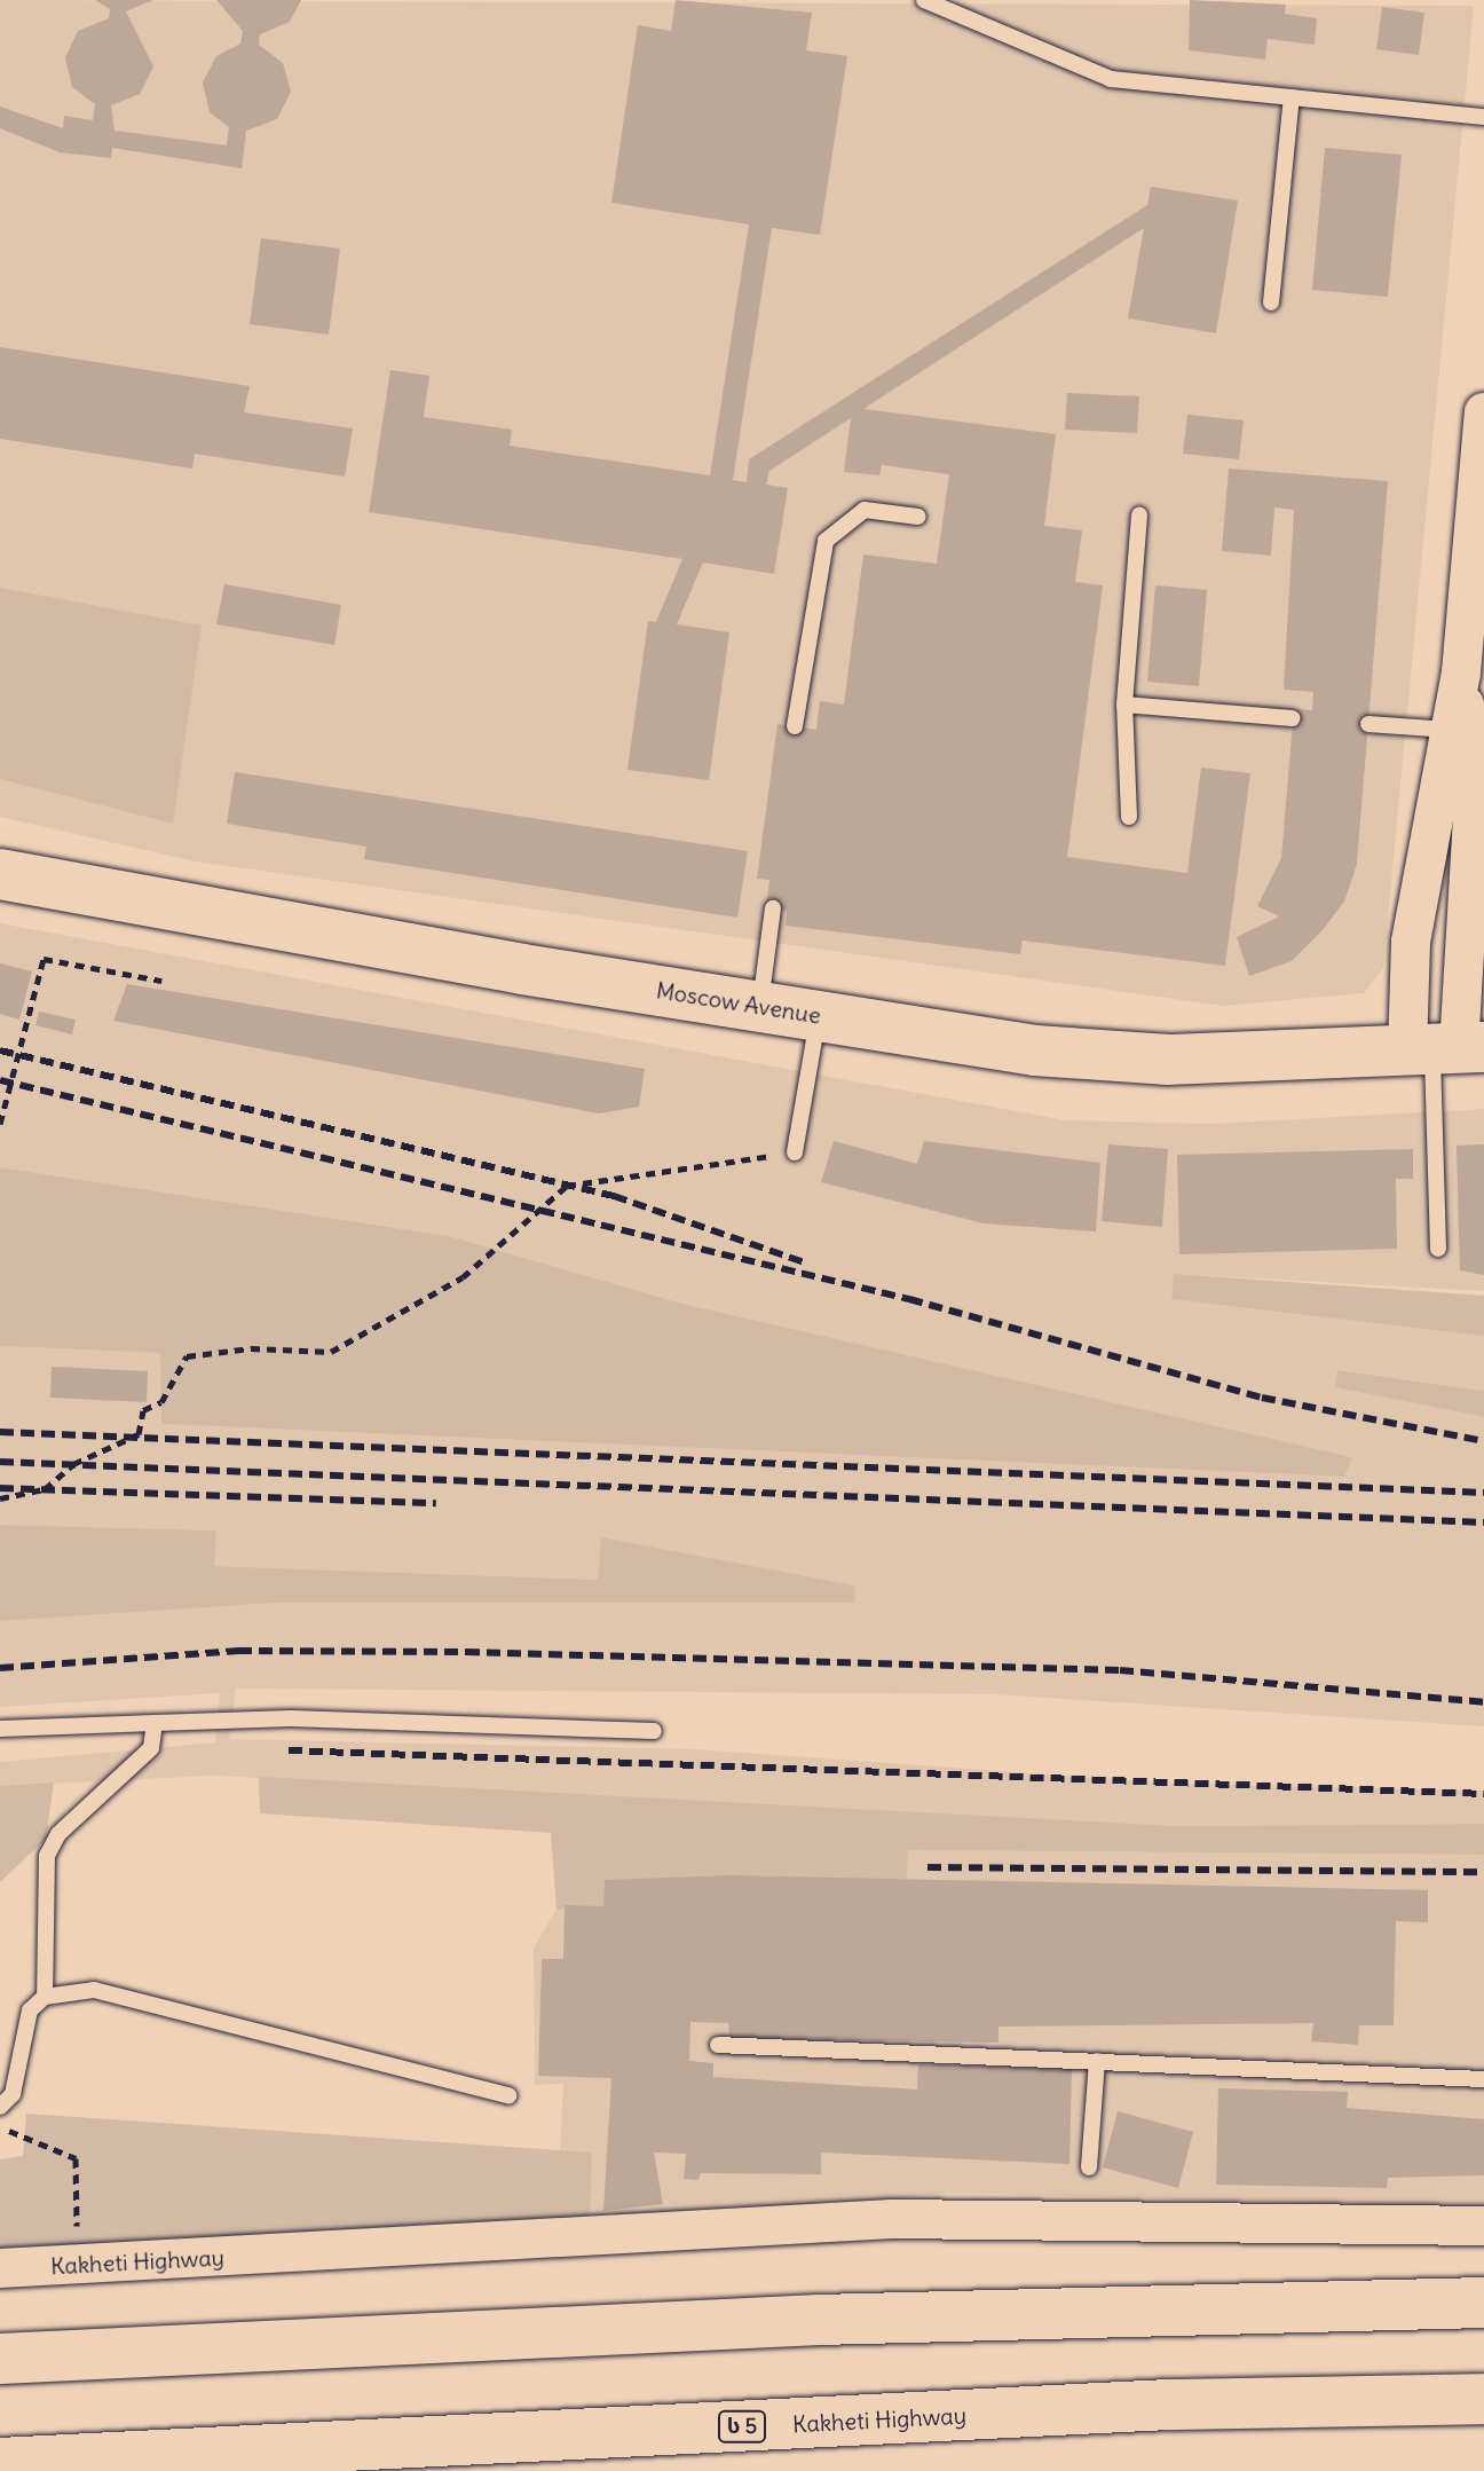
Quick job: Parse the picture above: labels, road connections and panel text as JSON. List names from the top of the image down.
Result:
{
  "streets": {
    "main road": ["Moscow Avenue", "Kakheti Highway", "ს 5"]
  }
}
